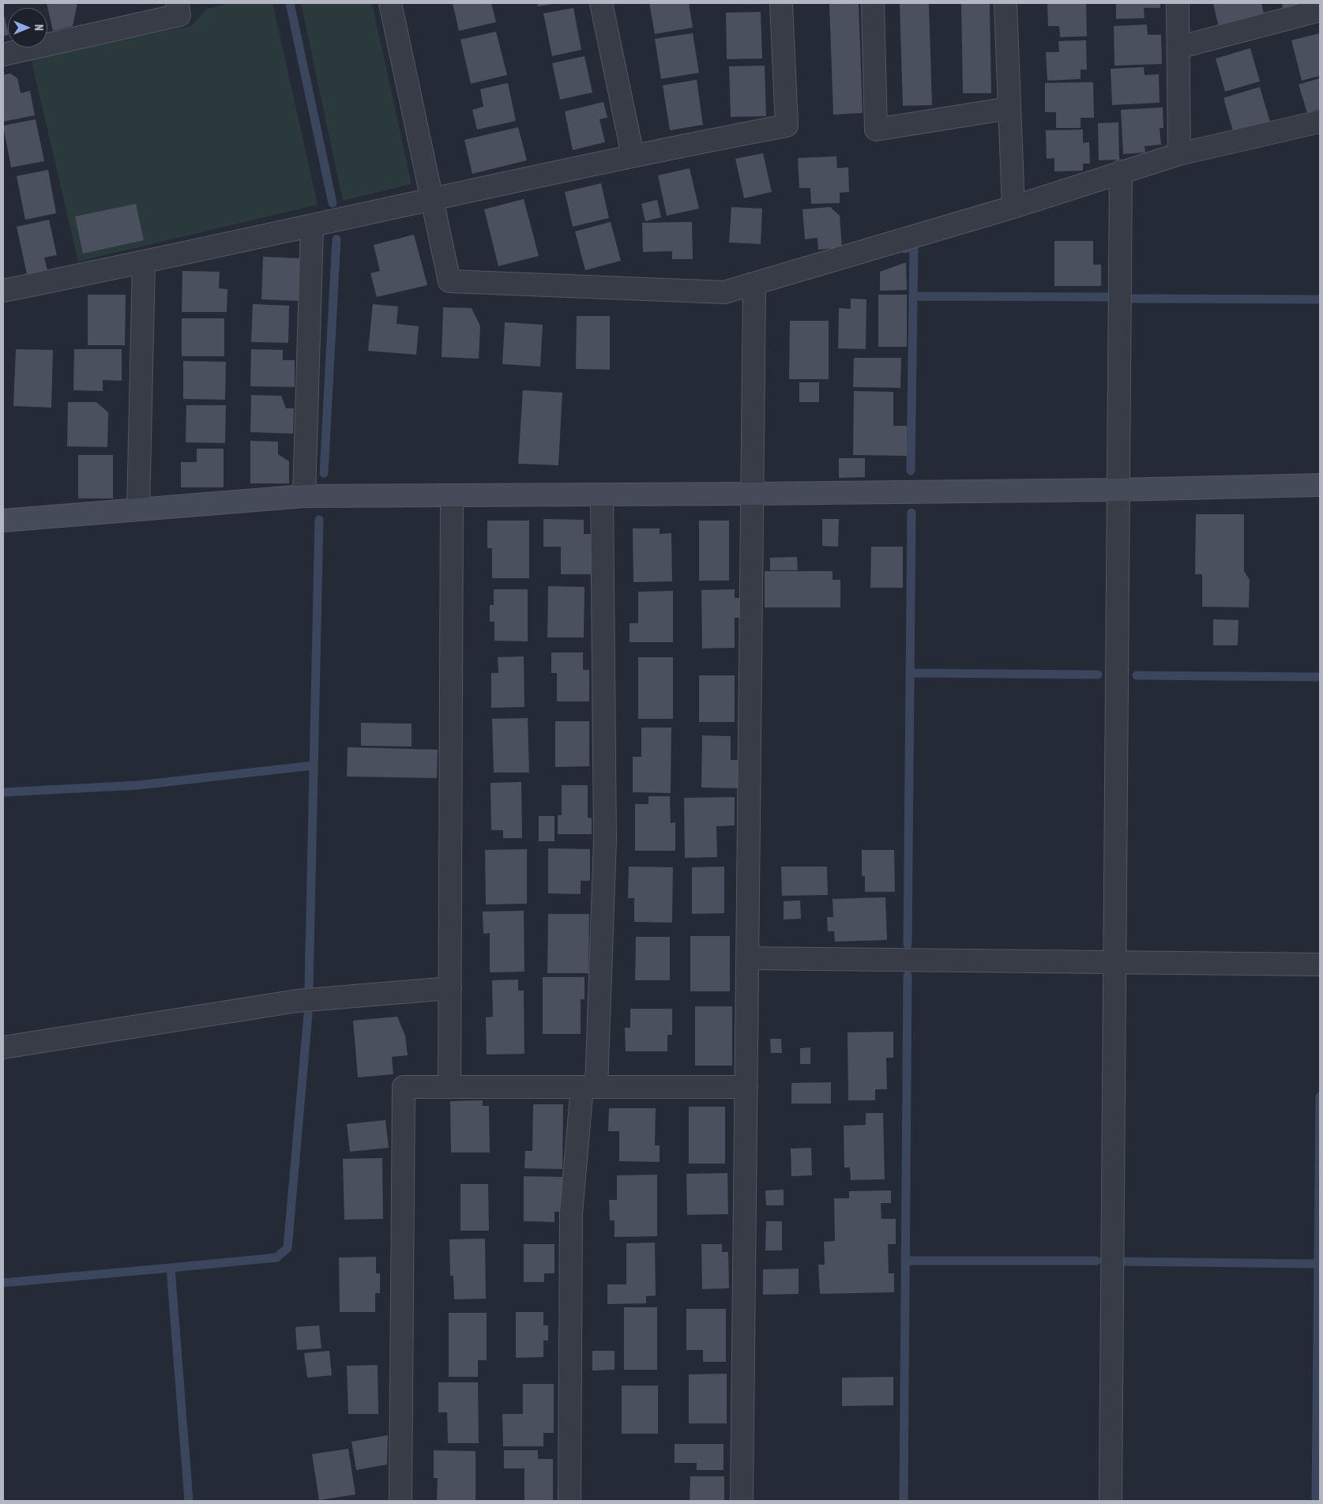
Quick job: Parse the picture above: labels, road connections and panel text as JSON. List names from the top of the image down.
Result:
{
  "north": "right"
}
